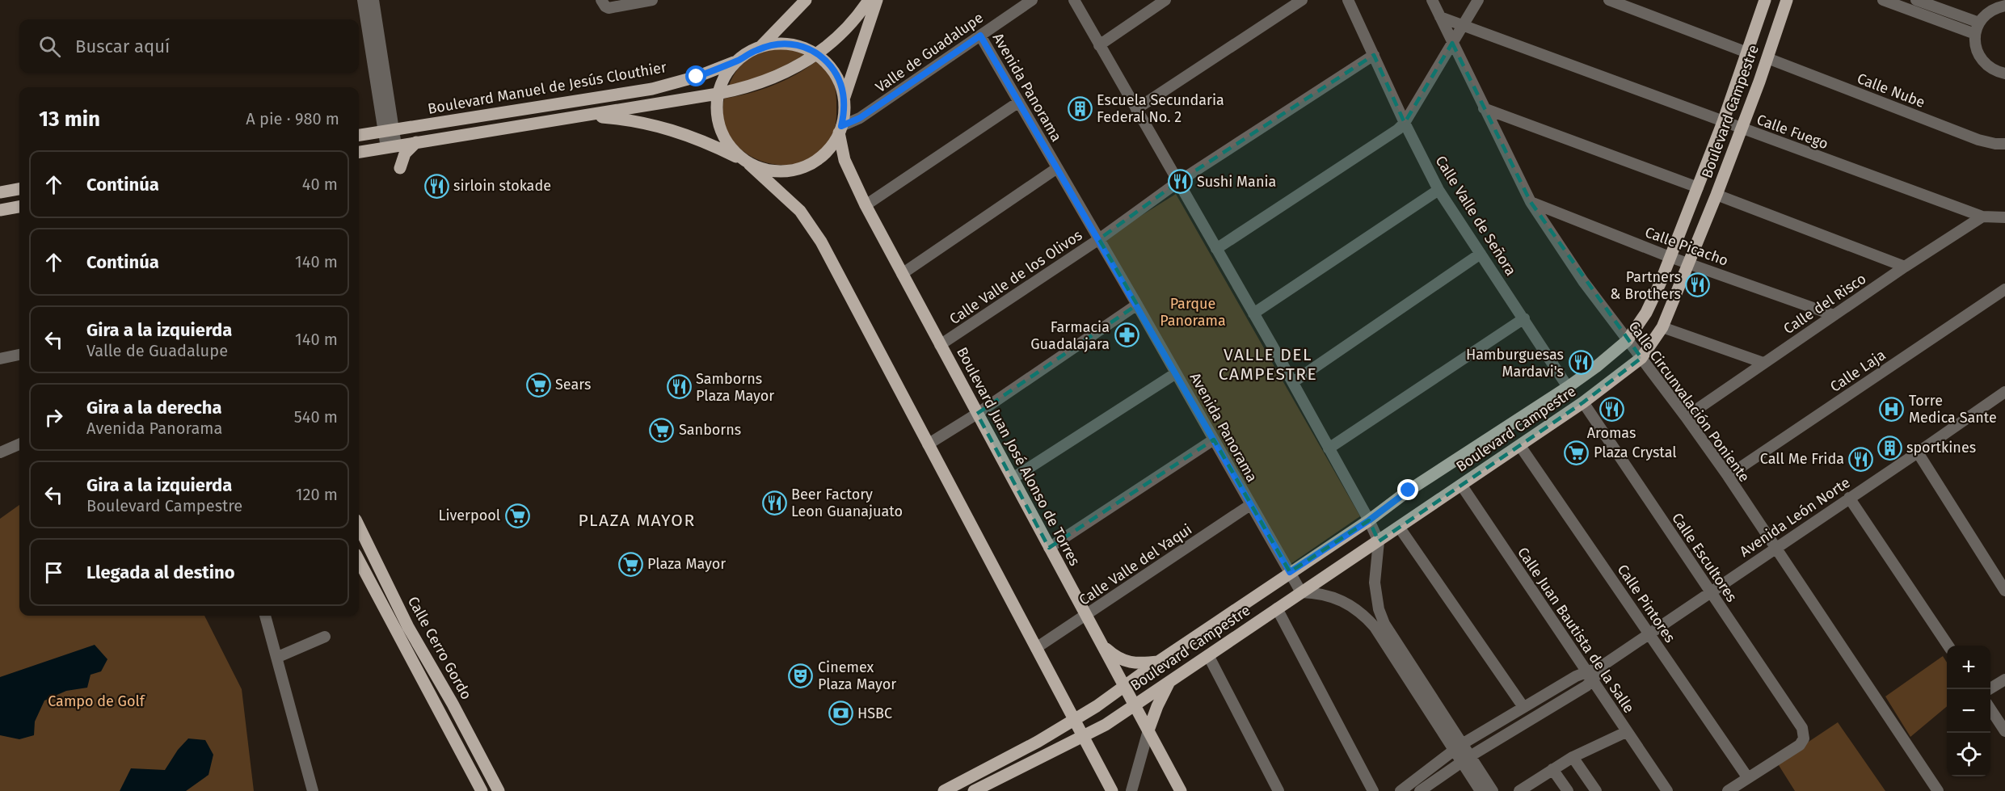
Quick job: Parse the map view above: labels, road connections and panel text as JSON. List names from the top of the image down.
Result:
{
  "streets": {
    "main road": [
      "Boulevard Manuel de Jesús Clouthier",
      "Boulevard Campestre",
      "Boulevard Juan José Alonso de Torres",
      "Calle Cerro Gordo"
    ],
    "street": [
      "Valle de Guadalupe",
      "Avenida Panorama",
      "Calle Nube",
      "Calle Fuego",
      "Calle Valle de Señora",
      "Calle Picacho",
      "Calle Valle de los Olivos",
      "Calle del Risco",
      "Calle Laja",
      "Calle Circunvalación Poniente",
      "Avenida León Norte",
      "Calle Escultores",
      "Calle Valle del Yaqui",
      "Calle Pintores",
      "Calle Juan Bautista de la Salle"
    ]
  },
  "crossings": [
    ["Valle de Guadalupe", "Avenida Panorama"],
    ["Valle de Guadalupe", "Boulevard Juan José Alonso de Torres"],
    ["Avenida Panorama", "Boulevard Campestre"],
    ["Avenida Panorama", "Calle Valle de los Olivos"],
    ["Avenida Panorama", "Calle Valle del Yaqui"],
    ["Calle Nube", "Boulevard Campestre"],
    ["Boulevard Campestre", "Calle Fuego"],
    ["Boulevard Campestre", "Calle Valle de Señora"],
    ["Boulevard Campestre", "Calle Picacho"],
    ["Boulevard Campestre", "Calle Circunvalación Poniente"],
    ["Boulevard Campestre", "Boulevard Juan José Alonso de Torres"],
    ["Boulevard Campestre", "Calle Escultores"],
    ["Boulevard Campestre", "Calle Pintores"],
    ["Boulevard Campestre", "Calle Juan Bautista de la Salle"],
    ["Calle Fuego", "Calle del Risco"],
    ["Calle Valle de Señora", "Calle Valle de los Olivos"],
    ["Calle Picacho", "Calle del Risco"],
    ["Calle Picacho", "Calle Circunvalación Poniente"],
    ["Calle Valle de los Olivos", "Boulevard Juan José Alonso de Torres"],
    ["Calle del Risco", "Calle Circunvalación Poniente"],
    ["Calle Laja", "Calle Circunvalación Poniente"],
    ["Calle Circunvalación Poniente", "Avenida León Norte"],
    ["Boulevard Juan José Alonso de Torres", "Calle Valle del Yaqui"],
    ["Avenida León Norte", "Calle Escultores"],
    ["Avenida León Norte", "Calle Pintores"],
    ["Avenida León Norte", "Calle Juan Bautista de la Salle"],
    ["Calle Escultores", "Calle Pintores"]
  ],
  "districts": ["VALLE DEL CAMPESTRE", "PLAZA MAYOR"],
  "parks": ["Parque Panorama", "Campo de Golf"],
  "places": {
    "building": ["Escuela Secundaria Federal No. 2", "sportkines"],
    "restaurant": [
      "Sushi Mania",
      "sirloin stokade",
      "Partners & Brothers",
      "Hamburguesas Mardavi's",
      "Samborns Plaza Mayor",
      "Aromas",
      "Call Me Frida",
      "Beer Factory Leon Guanajuato"
    ],
    "pharmacy": ["Farmacia Guadalajara"],
    "supermarket": [
      "Sears",
      "Sanborns",
      "Plaza Crystal",
      "Liverpool",
      "Plaza Mayor"
    ],
    "hospital": ["Torre Medica Sante"],
    "theatre": ["Cinemex Plaza Mayor"],
    "bank": ["HSBC"]
  },
  "page": {
    "search": "Buscar aquí",
    "heading": ["13 min", "A pie · 980 m"],
    "list": [
      ["Continúa", "40 m"],
      ["Continúa", "140 m"],
      ["Gira a la izquierda", "Valle de Guadalupe", "140 m"],
      ["Gira a la derecha", "Avenida Panorama", "540 m"],
      ["Gira a la izquierda", "Boulevard Campestre", "120 m"],
      "Llegada al destino"
    ],
    "map_buttons": ["+", "−"]
  }
}
